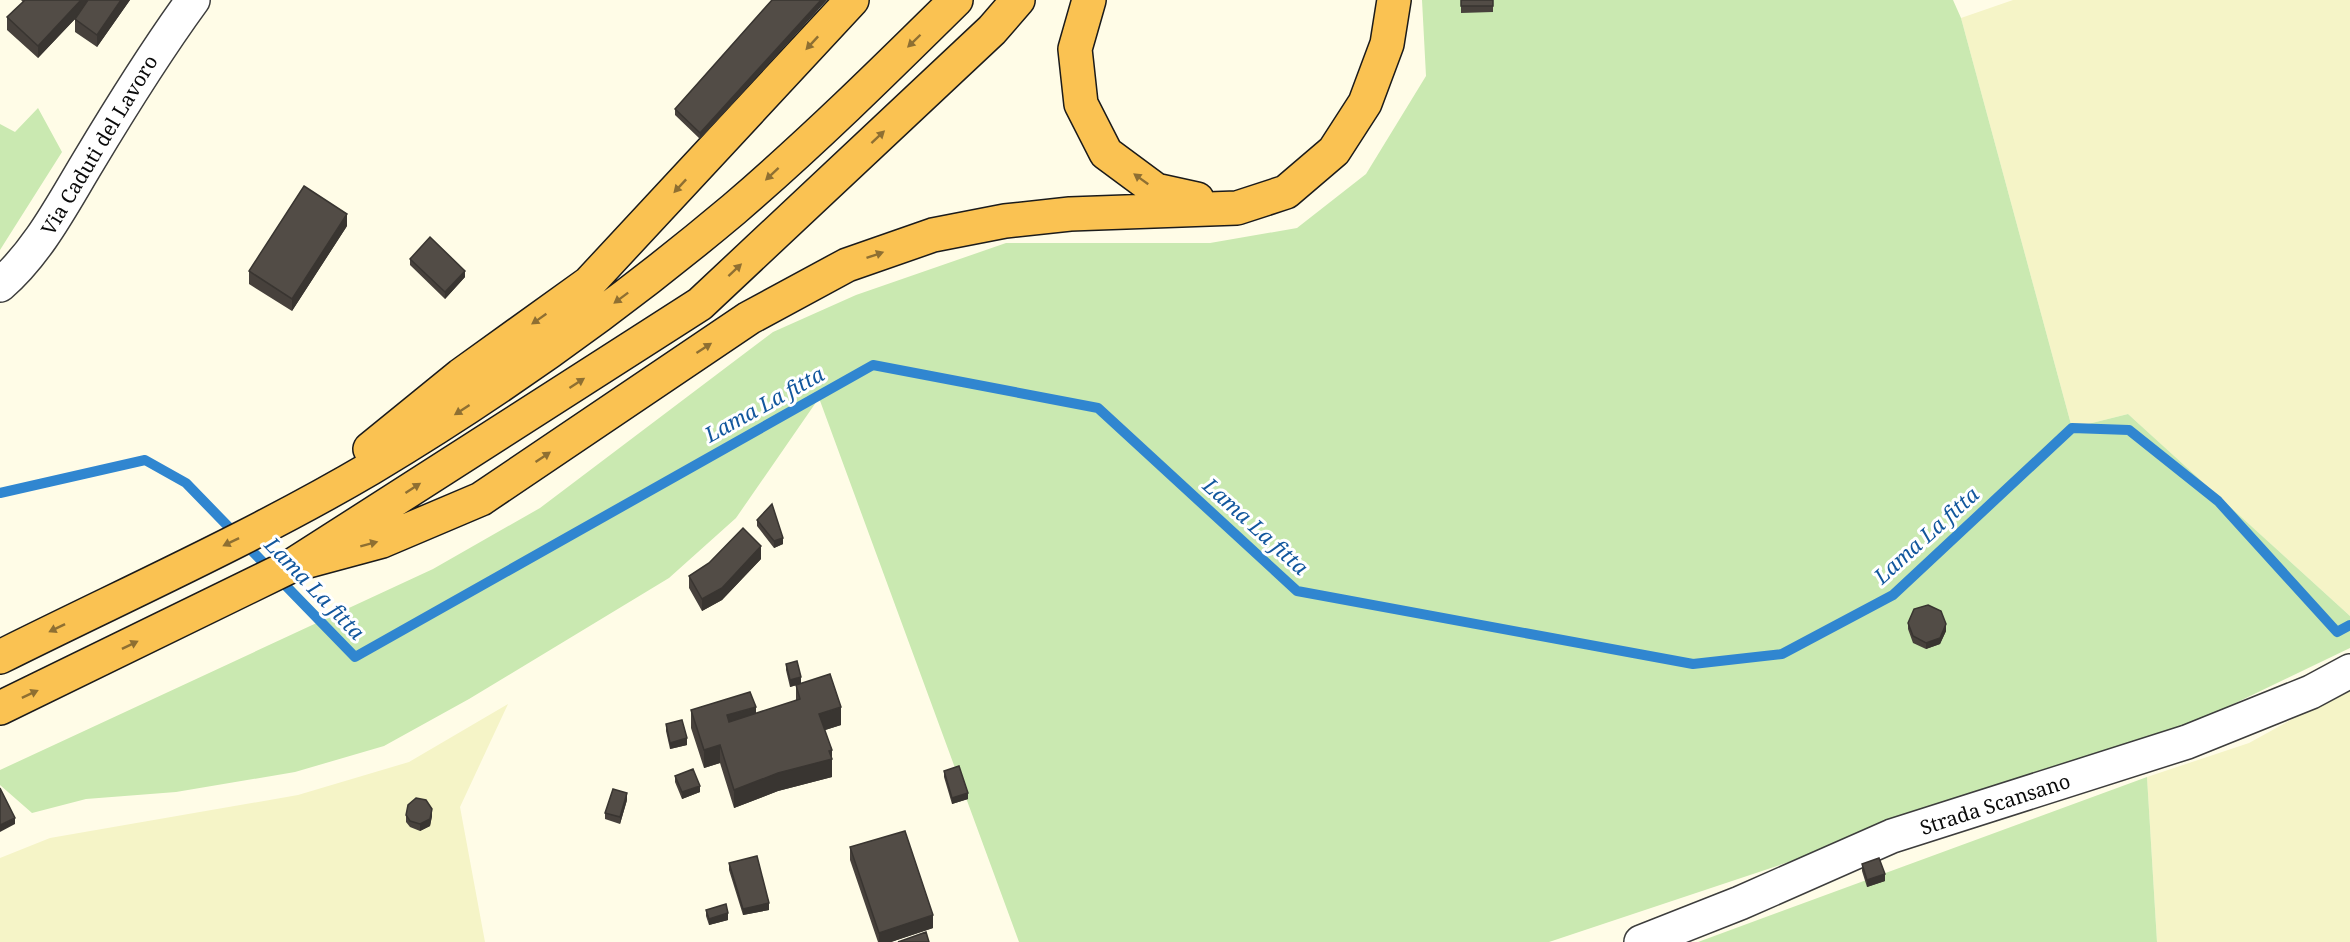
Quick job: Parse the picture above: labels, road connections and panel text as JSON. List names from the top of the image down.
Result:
{
  "streets": {
    "street": ["Via Caduti del Lavoro", "Strada Scansano"]
  },
  "water": ["Lama La fitta"]
}
